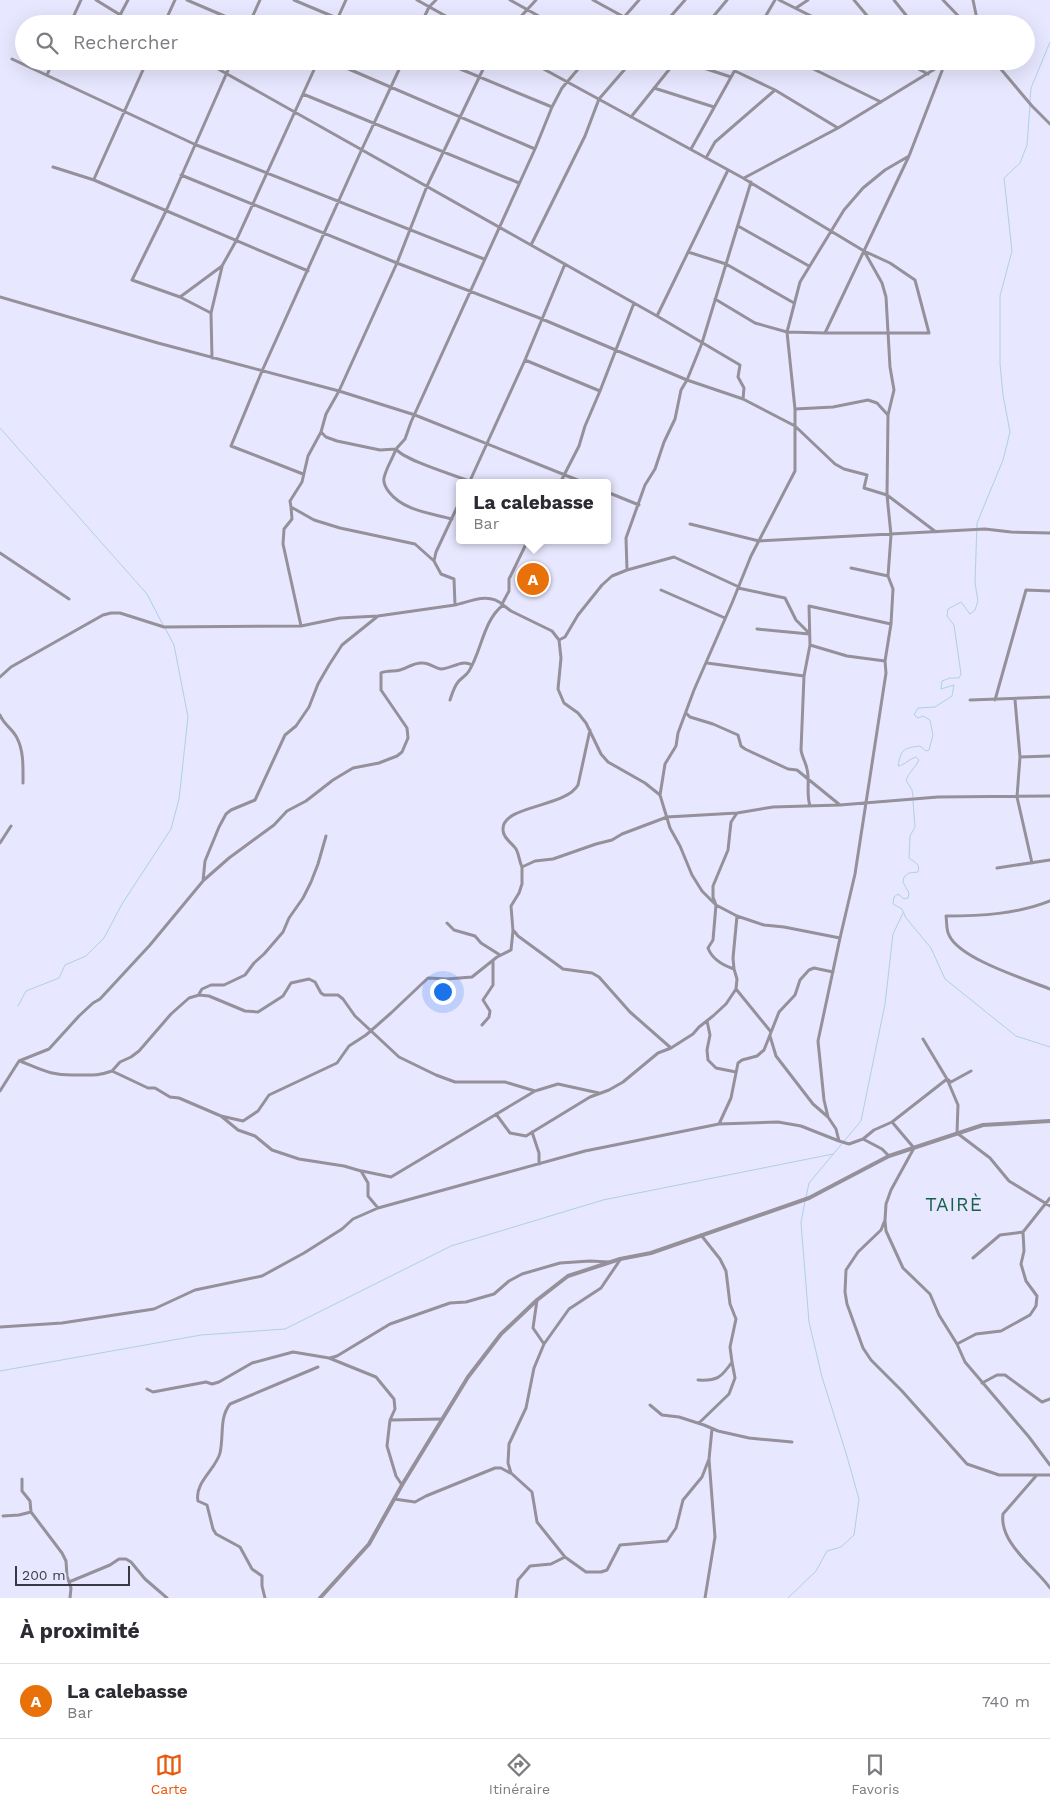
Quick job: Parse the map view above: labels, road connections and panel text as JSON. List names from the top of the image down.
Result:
{
  "districts": ["TAIRÈ"],
  "scale_bar": "200 m",
  "page": {
    "search": "Rechercher",
    "popup": ["La calebasse", "Bar"],
    "pins": "A",
    "scale": "200 m",
    "heading": "À proximité",
    "list": [
      {
        "mark": "A",
        "name": "La calebasse",
        "note": "Bar",
        "value": "740 m"
      }
    ],
    "nav": ["Carte", "Itinéraire", "Favoris"]
  }
}
